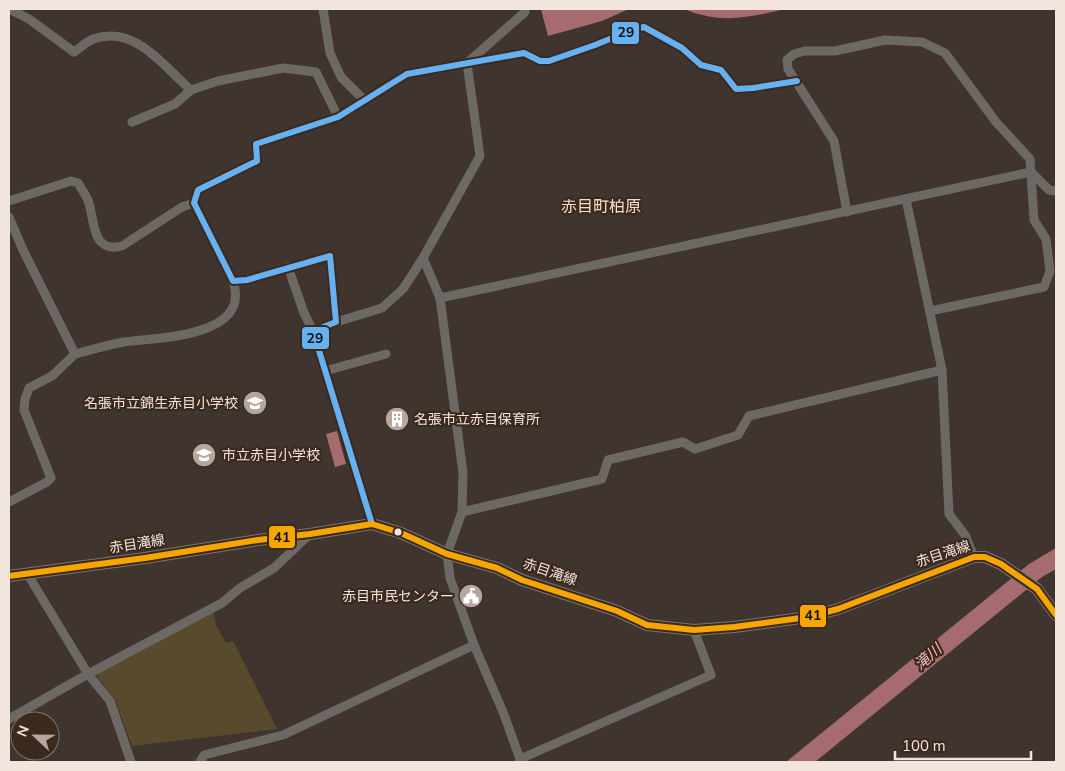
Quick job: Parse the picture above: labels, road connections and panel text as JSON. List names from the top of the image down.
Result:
{
  "streets": {
    "main road": ["赤目滝線"]
  },
  "districts": ["赤目町柏原"],
  "water": ["滝川"],
  "places": {
    "school or university": ["名張市立錦生赤目小学校", "市立赤目小学校"],
    "building": ["名張市立赤目保育所"],
    "public building": ["赤目市民センター"]
  },
  "lines": ["transit line 29", "transit line 41"],
  "scale_bar": "100 m",
  "north": "left"
}
